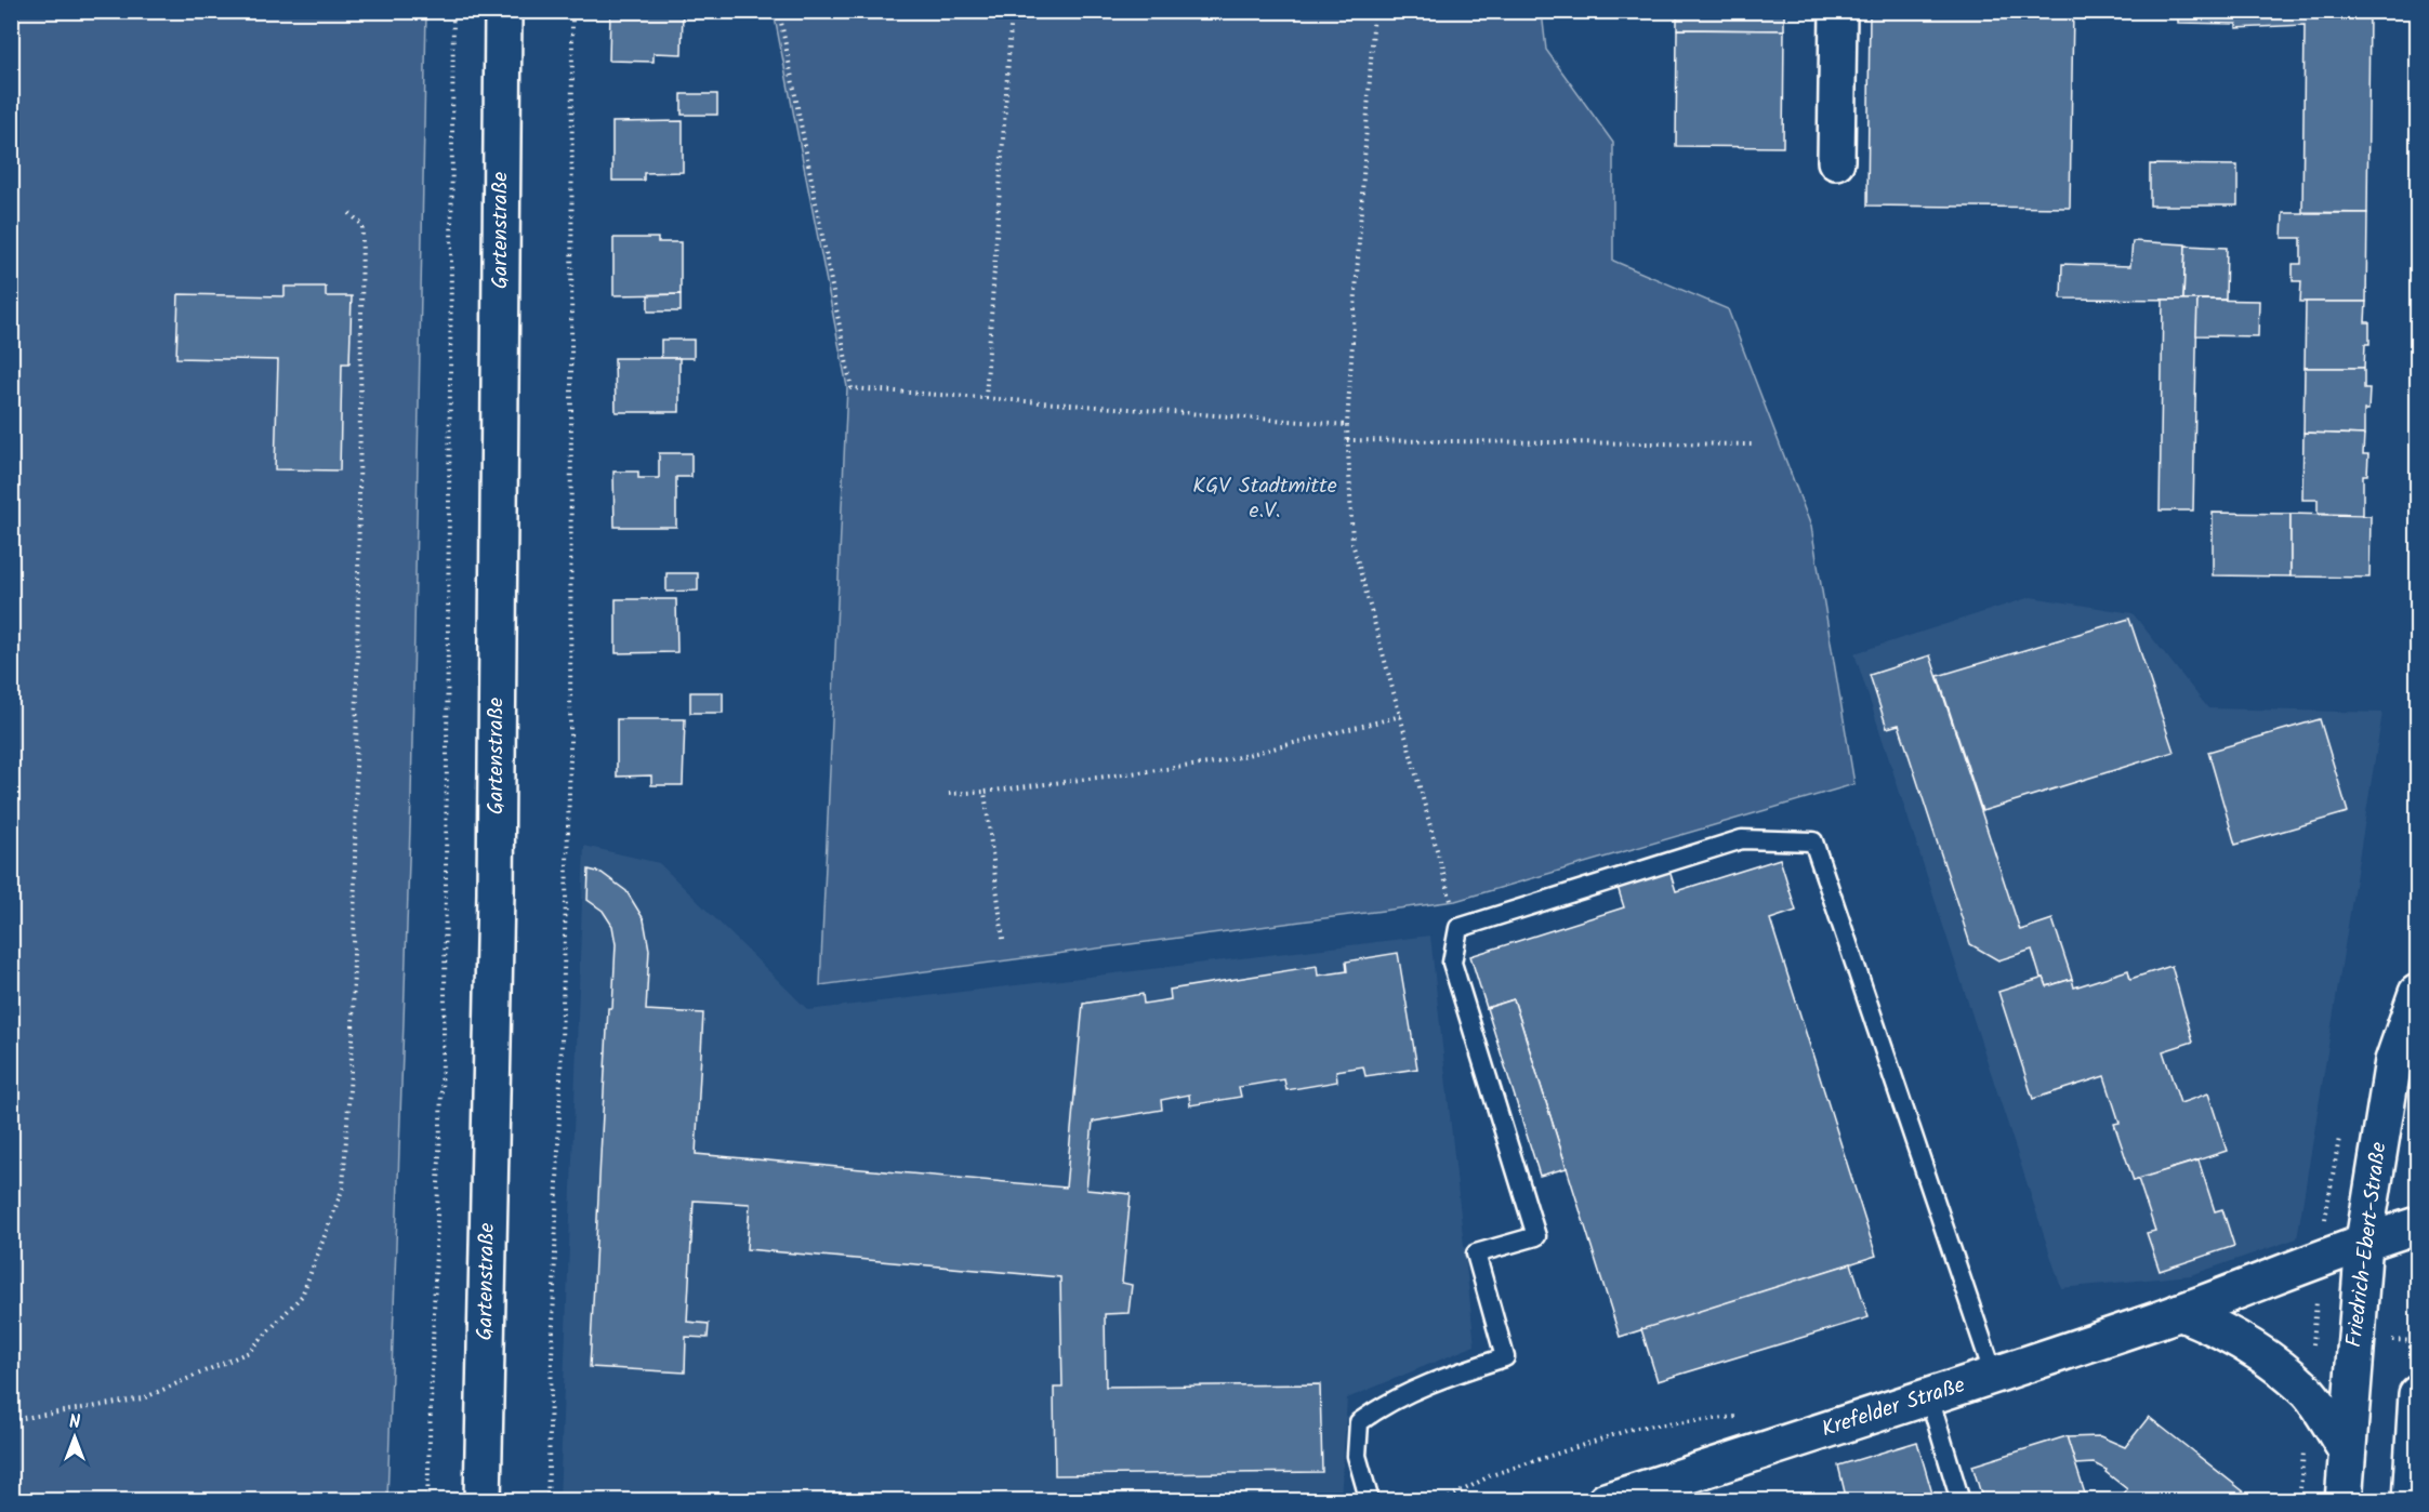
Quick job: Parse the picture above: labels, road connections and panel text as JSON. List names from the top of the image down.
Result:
{
  "streets": {
    "street": ["Gartenstraße", "Friedrich-Ebert-Straße", "Krefelder Straße"]
  },
  "crossings": [
    ["Friedrich-Ebert-Straße", "Krefelder Straße"]
  ],
  "parks": ["KGV Stadtmitte e.V."],
  "north": "top"
}
